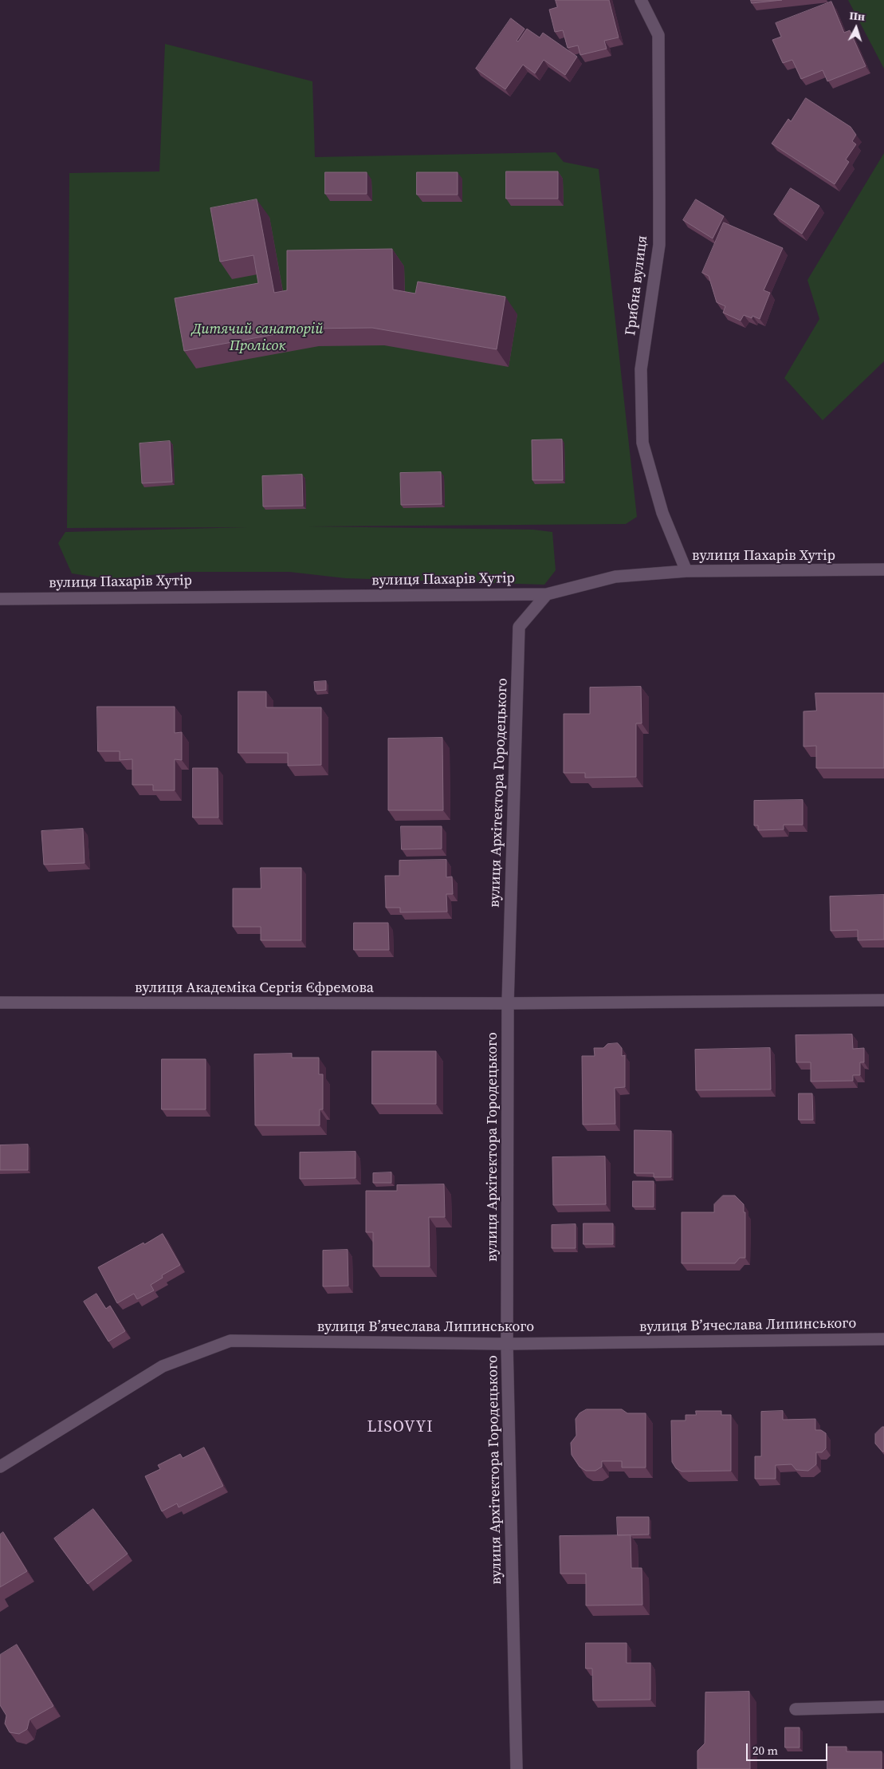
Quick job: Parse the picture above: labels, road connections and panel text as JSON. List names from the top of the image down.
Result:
{
  "streets": {
    "street": [
      "Грибна вулиця",
      "вулиця Пахарів Хутір",
      "вулиця Архітектора Городецького",
      "вулиця Академіка Сергія Єфремова",
      "вулиця Вʼячеслава Липинського"
    ]
  },
  "crossings": [
    ["Грибна вулиця", "вулиця Пахарів Хутір"],
    ["вулиця Пахарів Хутір", "вулиця Архітектора Городецького"],
    ["вулиця Архітектора Городецького", "вулиця Академіка Сергія Єфремова"],
    ["вулиця Архітектора Городецького", "вулиця Вʼячеслава Липинського"]
  ],
  "districts": ["LISOVYI"],
  "parks": ["Дитячий санаторій Пролісок"],
  "scale_bar": "20 m",
  "north": "top"
}
